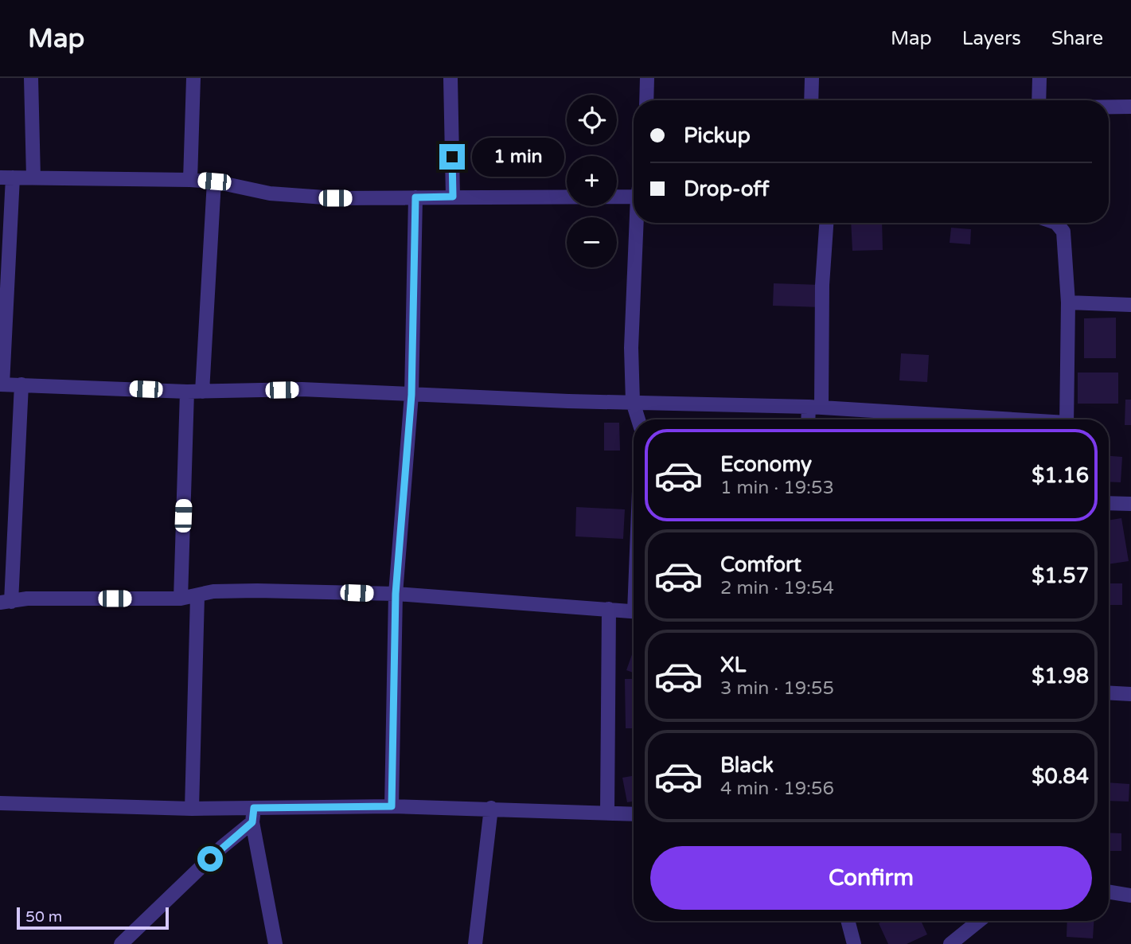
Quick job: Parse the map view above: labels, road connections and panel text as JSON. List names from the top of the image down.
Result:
{
  "scale_bar": "50 m",
  "page": {
    "header": "Map",
    "nav": ["Map", "Layers", "Share"],
    "map_buttons": ["+", "−"],
    "banner": ["Pickup", "Drop-off"],
    "bubble": "1 min",
    "list": [
      {
        "name": "Economy",
        "note": "1 min · 19:53",
        "value": "$1.16"
      },
      {
        "name": "Comfort",
        "note": "2 min · 19:54",
        "value": "$1.57"
      },
      {
        "name": "XL",
        "note": "3 min · 19:55",
        "value": "$1.98"
      },
      {
        "name": "Black",
        "note": "4 min · 19:56",
        "value": "$0.84"
      }
    ],
    "buttons": "Confirm",
    "scale": "50 m"
  }
}
